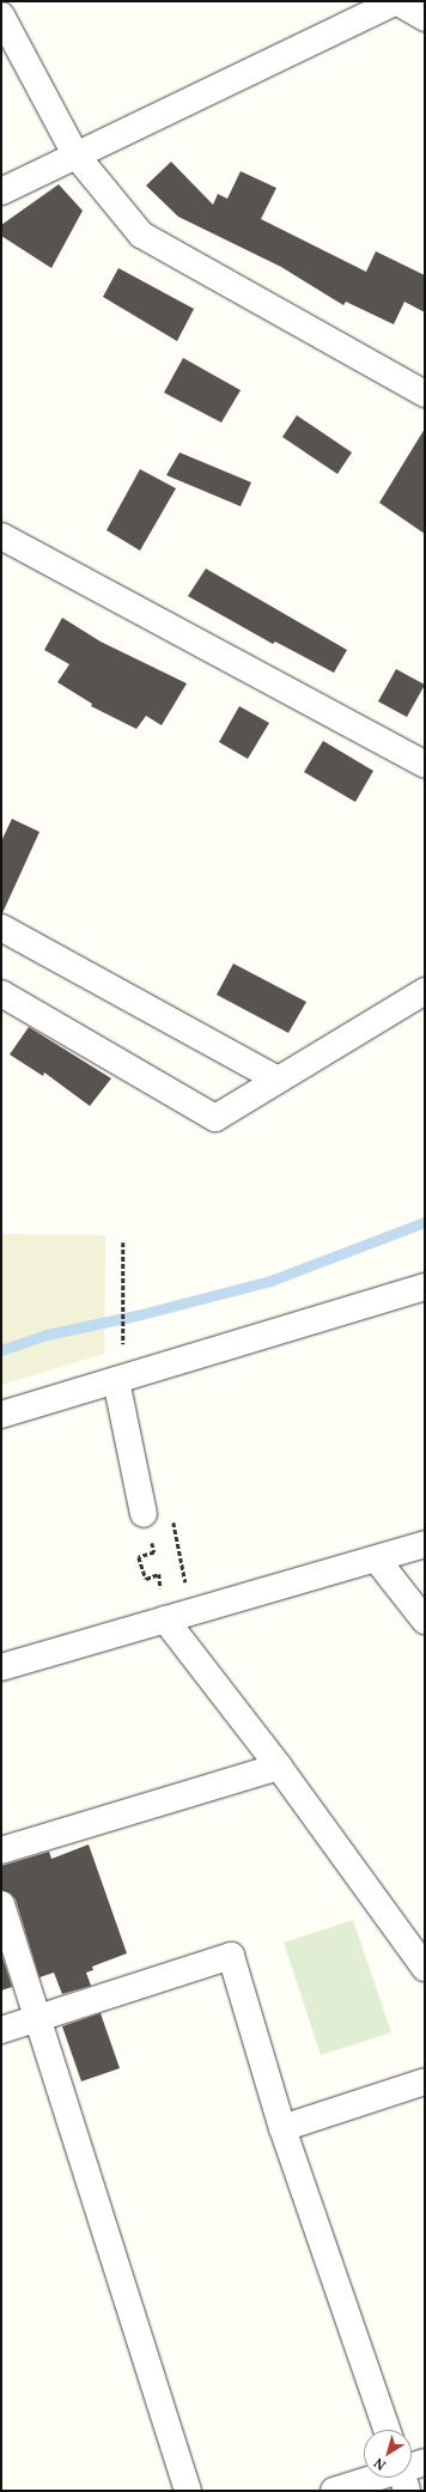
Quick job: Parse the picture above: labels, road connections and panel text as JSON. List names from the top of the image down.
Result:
{
  "north": "bottom left"
}
